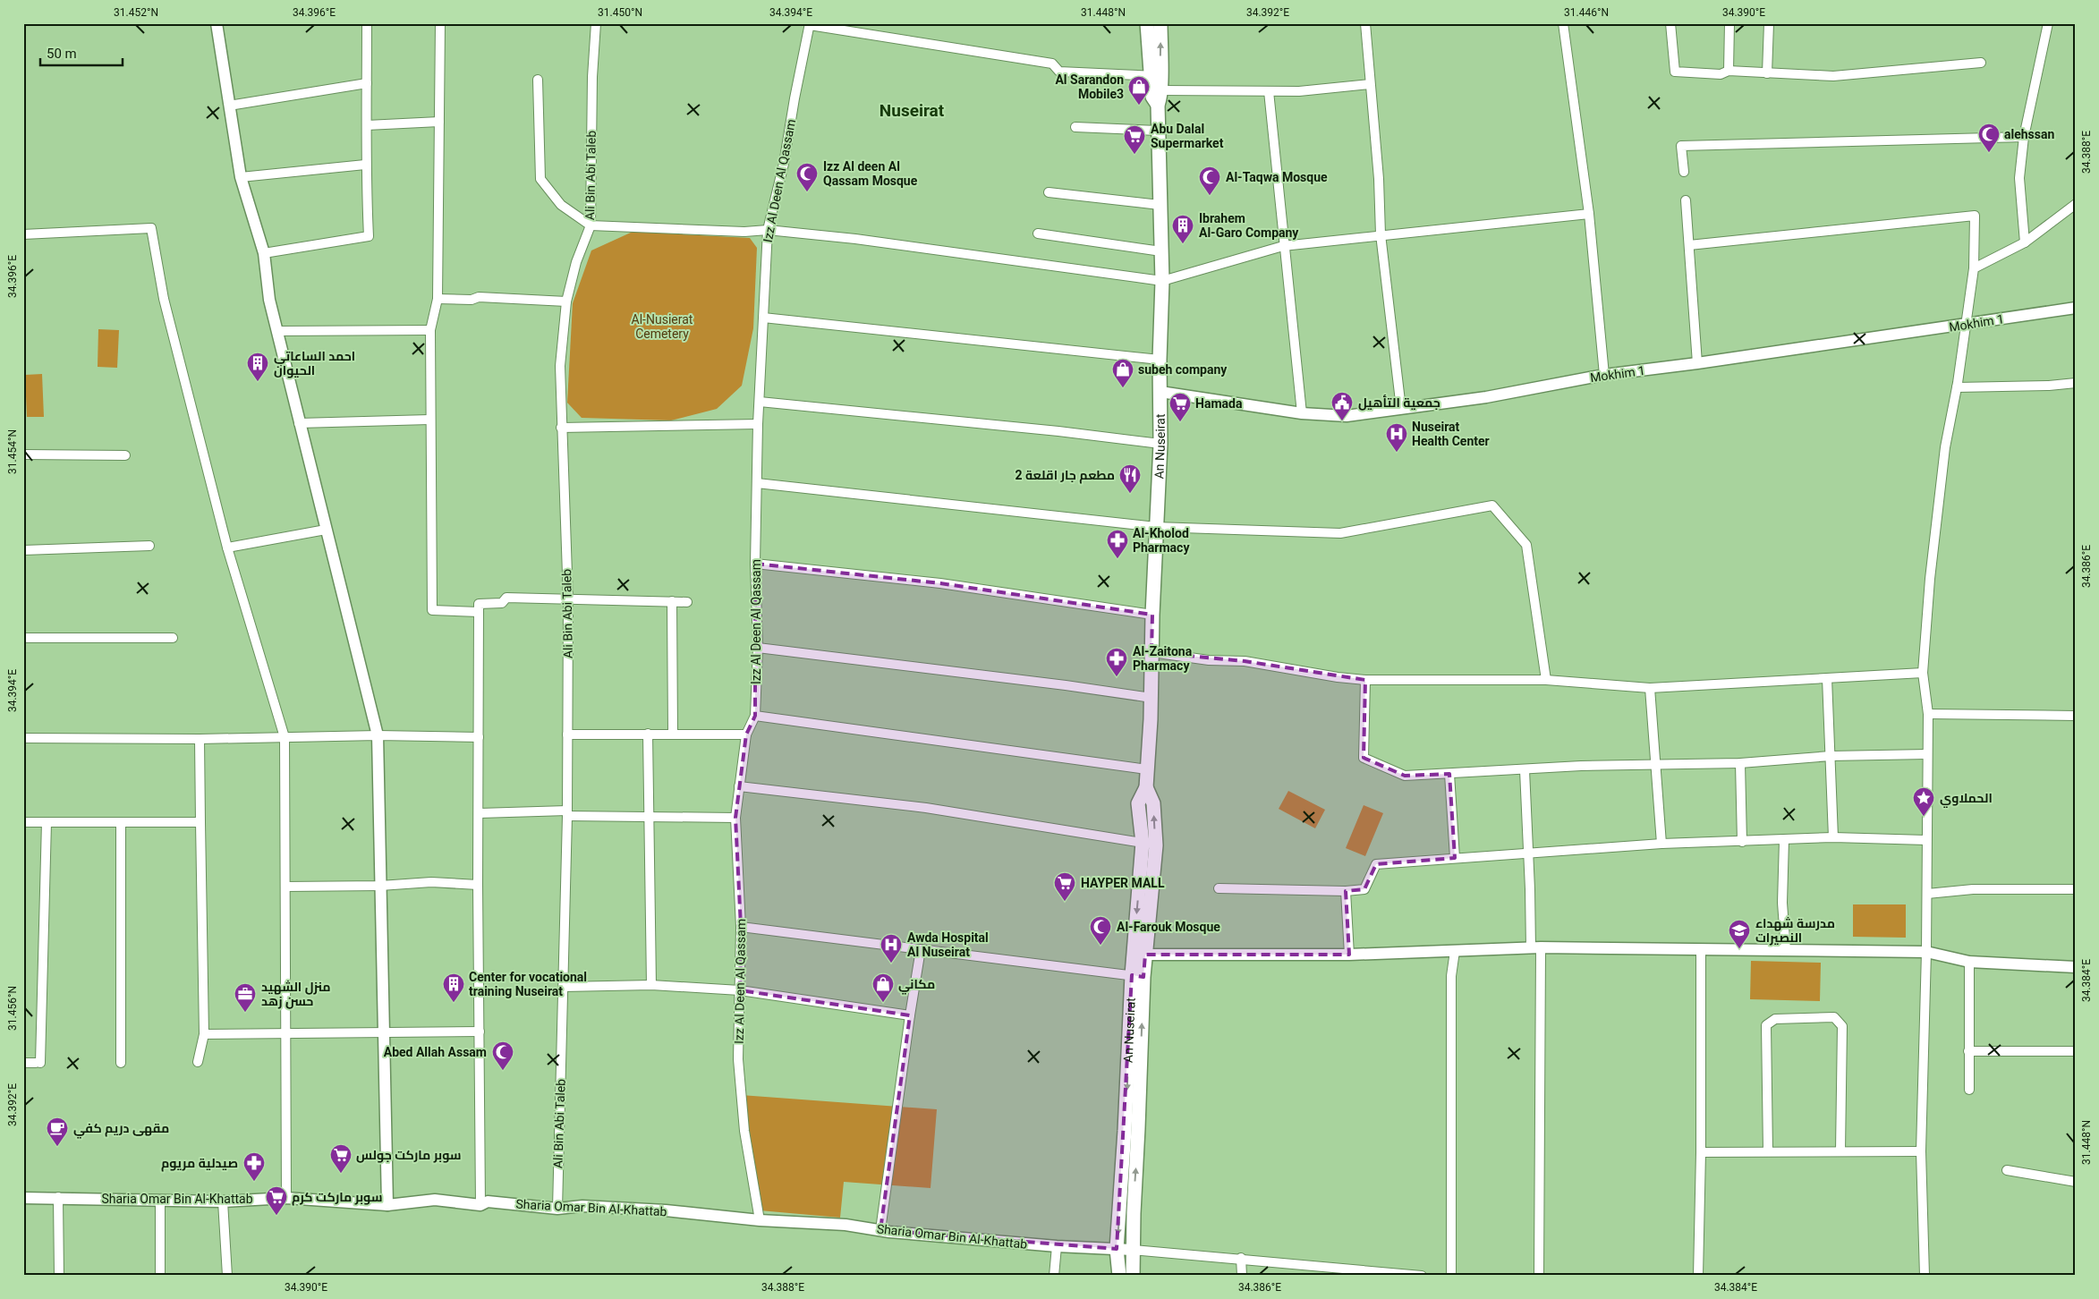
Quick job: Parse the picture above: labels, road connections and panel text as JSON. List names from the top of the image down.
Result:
{
  "streets": {
    "main road": ["An Nuseirat"],
    "street": [
      "Ali Bin Abi Taleb",
      "Izz Al Deen Al Qassam",
      "Mokhim 1",
      "Sharia Omar Bin Al-Khattab"
    ]
  },
  "crossings": [
    ["Ali Bin Abi Taleb", "Sharia Omar Bin Al-Khattab"],
    ["Izz Al Deen Al Qassam", "Sharia Omar Bin Al-Khattab"],
    ["Mokhim 1", "An Nuseirat"],
    ["An Nuseirat", "Sharia Omar Bin Al-Khattab"]
  ],
  "districts": ["Nuseirat"],
  "parks": ["Al-Nusierat Cemetery"],
  "places": {
    "shop": ["Al Sarandon Mobile3", "subeh company", "مكاني"],
    "mosque": [
      "alehssan",
      "Izz Al deen Al Qassam Mosque",
      "Al-Taqwa Mosque",
      "Al-Farouk Mosque",
      "Abed Allah Assam"
    ],
    "supermarket": [
      "Abu Dalal Supermarket",
      "Hamada",
      "HAYPER MALL",
      "سوبر ماركت جولس",
      "سوبر ماركت كرم"
    ],
    "building": ["Ibrahem Al-Garo Company", "احمد الساعاتي الحيوان", "Center for vocational training Nuseirat"],
    "public building": ["جمعية التأهيل"],
    "hospital": ["Nuseirat Health Center", "Awda Hospital Al Nuseirat"],
    "restaurant": ["مطعم جار اقلعة 2"],
    "pharmacy": ["Al-Kholod Pharmacy", "Al-Zaitona Pharmacy", "صيدلية مريوم"],
    "place": ["الحملاوي"],
    "school or university": ["مدرسة شهداء النصيرات"],
    "office": ["منزل الشهيد حسن زهد"],
    "cafe": ["مقهى دريم كفي"]
  },
  "scale_bar": "50 m",
  "coordinates": [
    "31.452°N",
    "34.396°E",
    "31.450°N",
    "34.394°E",
    "31.448°N",
    "34.392°E",
    "31.446°N",
    "34.390°E",
    "34.388°E",
    "31.454°N",
    "34.386°E",
    "34.384°E",
    "31.456°N"
  ]
}
